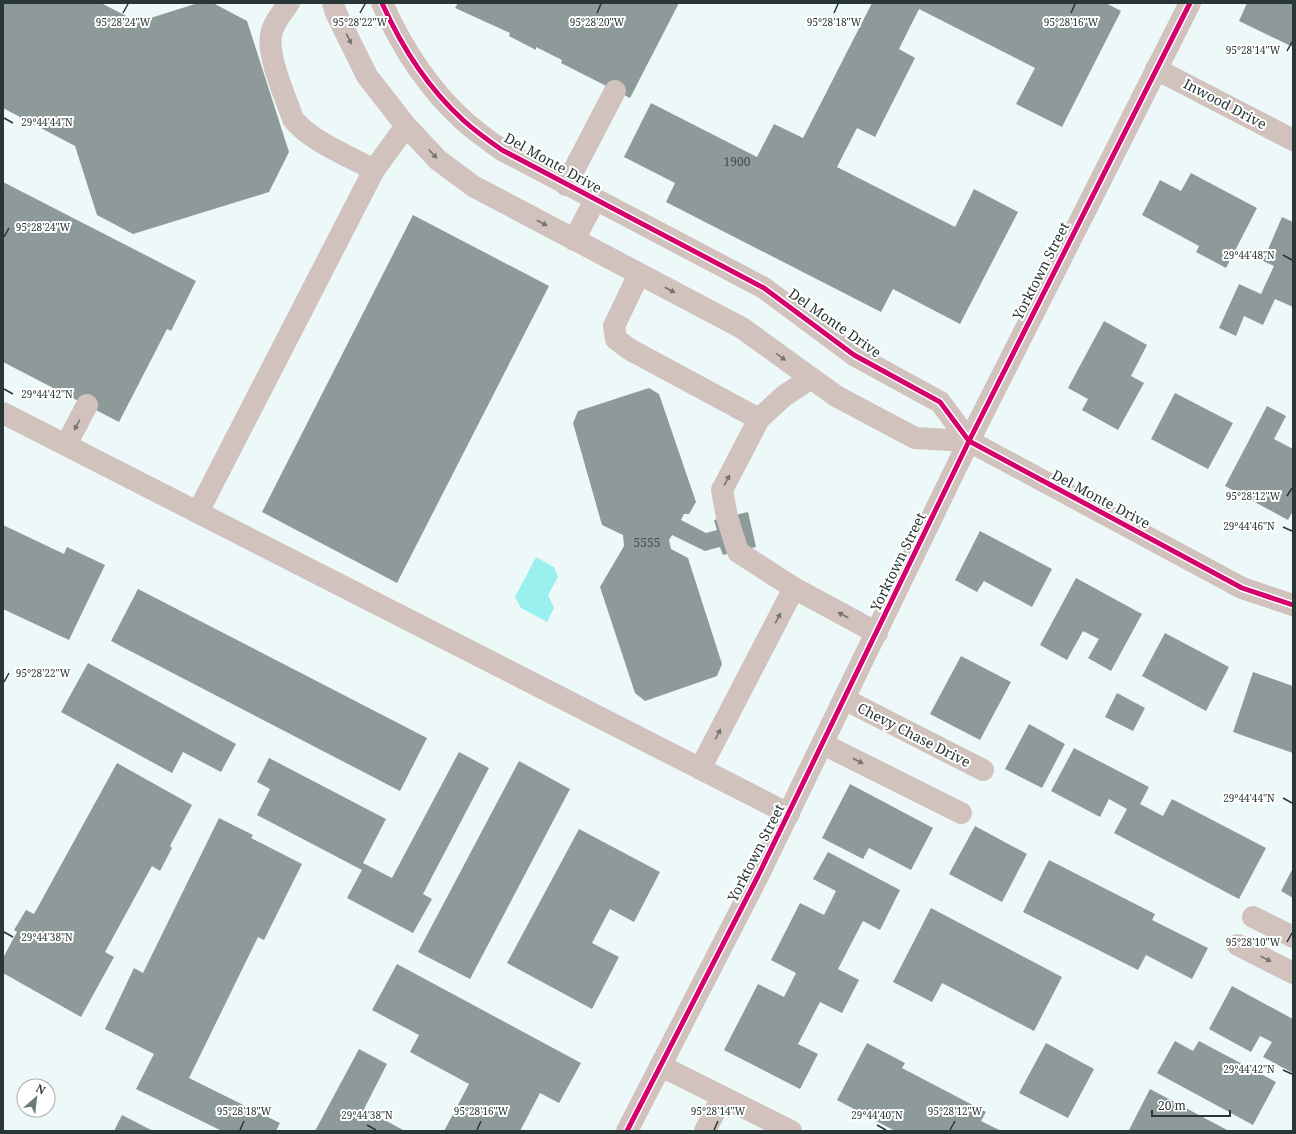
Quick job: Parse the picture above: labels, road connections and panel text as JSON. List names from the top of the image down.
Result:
{
  "streets": {
    "street": [
      "Inwood Drive",
      "Del Monte Drive",
      "Yorktown Street",
      "Chevy Chase Drive"
    ]
  },
  "crossings": [
    ["Inwood Drive", "Yorktown Street"],
    ["Del Monte Drive", "Yorktown Street"],
    ["Yorktown Street", "Chevy Chase Drive"]
  ],
  "house_numbers": ["1900", "5555"],
  "scale_bar": "20 m",
  "north": "top right",
  "coordinates": [
    "95°28'24\"W",
    "95°28'22\"W",
    "95°28'20\"W",
    "95°28'18\"W",
    "95°28'16\"W",
    "95°28'14\"W",
    "29°44'44\"N",
    "29°44'48\"N",
    "29°44'42\"N",
    "95°28'12\"W",
    "29°44'46\"N",
    "29°44'38\"N",
    "95°28'10\"W",
    "29°44'40\"N"
  ]
}
